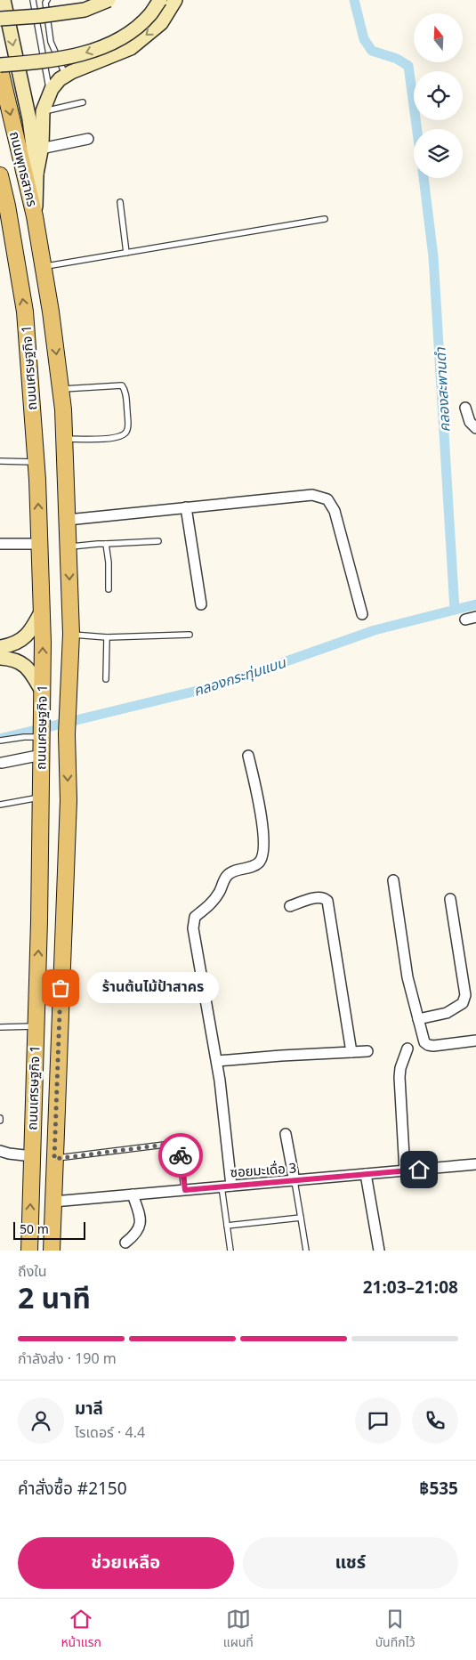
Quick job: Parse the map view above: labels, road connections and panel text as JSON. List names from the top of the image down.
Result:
{
  "streets": {
    "main road": ["ถนนพุทธสาคร", "ถนนเศรษฐกิจ 1"],
    "street": ["ซอยมะเดื่อ 3"]
  },
  "crossings": [
    ["ถนนพุทธสาคร", "ถนนเศรษฐกิจ 1"],
    ["ถนนเศรษฐกิจ 1", "ซอยมะเดื่อ 3"]
  ],
  "water": ["คลองสะพานดำ", "คลองกระทุ่มแบน"],
  "places": ["ร้านต้นไม้ป้าสาคร"],
  "scale_bar": "50 m",
  "north": "top",
  "page": {
    "bubble": "ร้านต้นไม้ป้าสาคร",
    "scale": "50 m",
    "heading": ["2 นาที", "ถึงใน", "21:03–21:08"],
    "panel": [
      "มาลี",
      "ไรเดอร์ · 4.4",
      "คำสั่งซื้อ #2150",
      "฿535"
    ],
    "bar": "กำลังส่ง · 190 m",
    "buttons": ["ช่วยเหลือ", "แชร์"],
    "tabs": ["หน้าแรก", "แผนที่", "บันทึกไว้"]
  }
}
